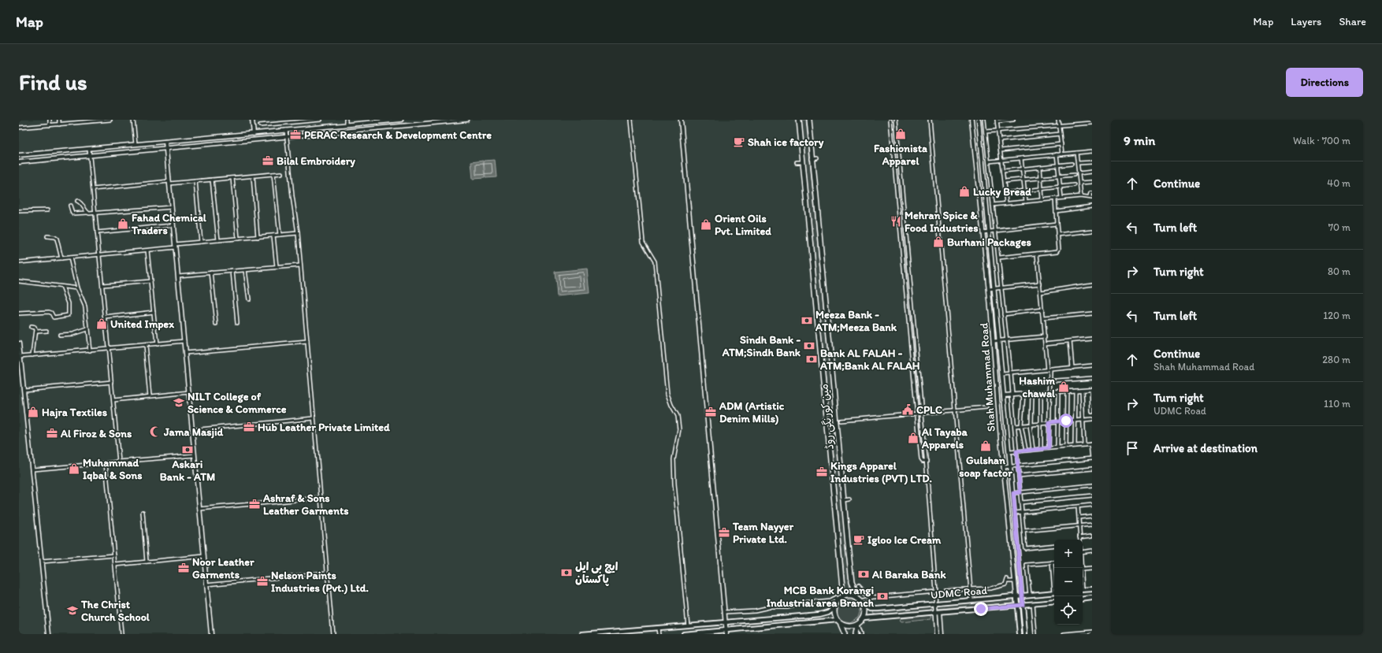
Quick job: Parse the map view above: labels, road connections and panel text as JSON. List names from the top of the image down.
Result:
{
  "streets": {
    "main road": ["Shah Muhammad Road", "مین کورنگی روڈ", "UDMC Road"]
  },
  "crossings": [
    ["Shah Muhammad Road", "UDMC Road"],
    ["مین کورنگی روڈ", "UDMC Road"]
  ],
  "places": {
    "shop": [
      "Fashionista Apparel",
      "Lucky Bread",
      "Fahad Chemical Traders",
      "Orient Oils Pvt. Limited",
      "Burhani Packages",
      "United Impex",
      "Hashim chawal",
      "Hajra Textiles",
      "Al Tayaba Apparels",
      "Gulshan soap factor",
      "Muhammad Iqbal & Sons"
    ],
    "office": [
      "PERAC Research & Development Centre",
      "Bilal Embroidery",
      "ADM (Artistic Denim Mills)",
      "Hub Leather Private Limited",
      "Al Firoz & Sons",
      "Kings Apparel Industries (PVT) LTD.",
      "Ashraf & Sons Leather Garments",
      "Team Nayyer Private Ltd.",
      "Noor Leather Garments",
      "Nelson Paints Industries (Pvt.) Ltd."
    ],
    "cafe": ["Shah ice factory", "Igloo Ice Cream"],
    "restaurant": ["Mehran Spice & Food Industries"],
    "bank": [
      "Meeza Bank - ATM;Meeza Bank",
      "Sindh Bank - ATM;Sindh Bank",
      "Bank AL FALAH - ATM;Bank AL FALAH",
      "Askari Bank - ATM",
      "ایچ بی ایل پاکستان",
      "Al Baraka Bank",
      "MCB Bank Korangi Industrial area Branch"
    ],
    "school or university": ["NILT College of Science & Commerce", "The Christ Church School"],
    "public building": ["CPLC"],
    "mosque": ["Jama Masjid"]
  },
  "page": {
    "header": "Map",
    "nav": ["Map", "Layers", "Share"],
    "buttons": "Directions",
    "title": "Find us",
    "heading": ["9 min", "Walk · 700 m"],
    "list": [
      ["Continue", "40 m"],
      ["Turn left", "70 m"],
      ["Turn right", "80 m"],
      ["Turn left", "120 m"],
      ["Continue", "Shah Muhammad Road", "280 m"],
      ["Turn right", "UDMC Road", "110 m"],
      "Arrive at destination"
    ],
    "map_buttons": ["+", "−"]
  }
}
